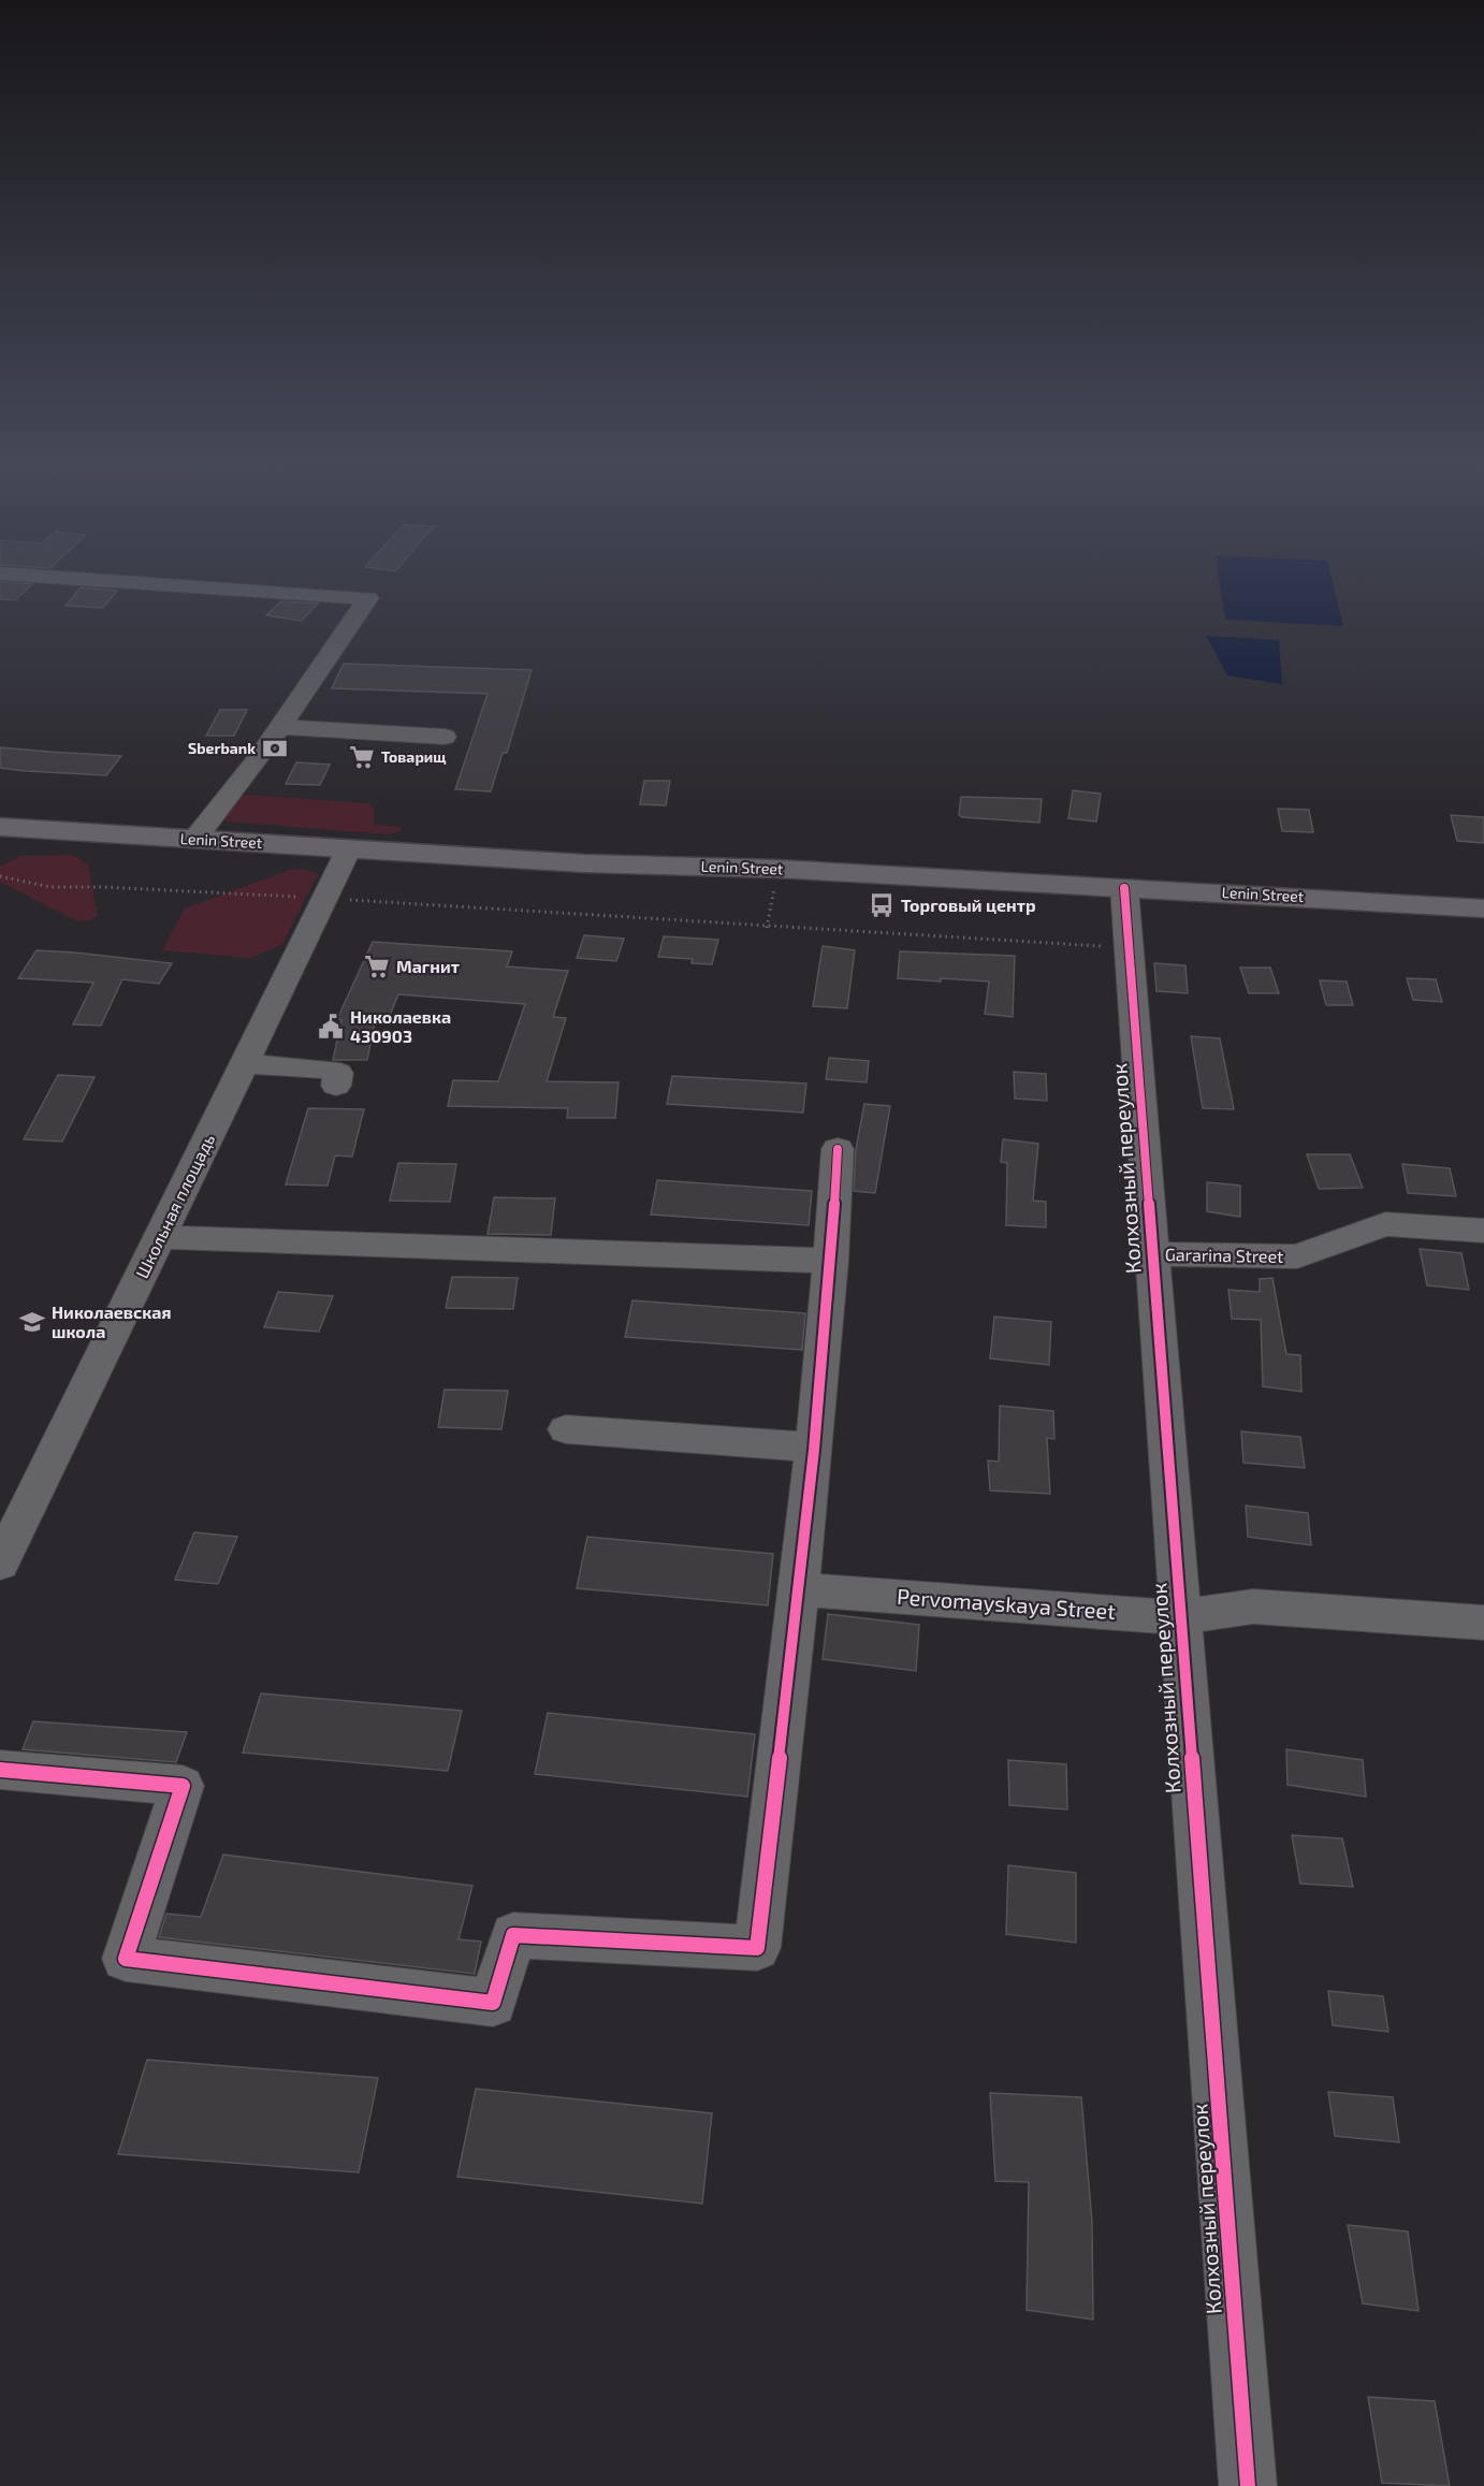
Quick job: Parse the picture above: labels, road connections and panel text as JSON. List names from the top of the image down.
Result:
{
  "streets": {
    "main road": ["Lenin Street"],
    "street": [
      "Колхозный переулок",
      "Школьная площадь",
      "Gararina Street",
      "Pervomayskaya Street"
    ]
  },
  "crossings": [
    ["Lenin Street", "Колхозный переулок"],
    ["Lenin Street", "Школьная площадь"],
    ["Колхозный переулок", "Gararina Street"],
    ["Колхозный переулок", "Pervomayskaya Street"]
  ],
  "places": {
    "bank": ["Sberbank"],
    "supermarket": ["Товарищ", "Магнит"],
    "bus stop": ["Торговый центр"],
    "public building": ["Николаевка 430903"],
    "school or university": ["Николаевская школа"]
  }
}
